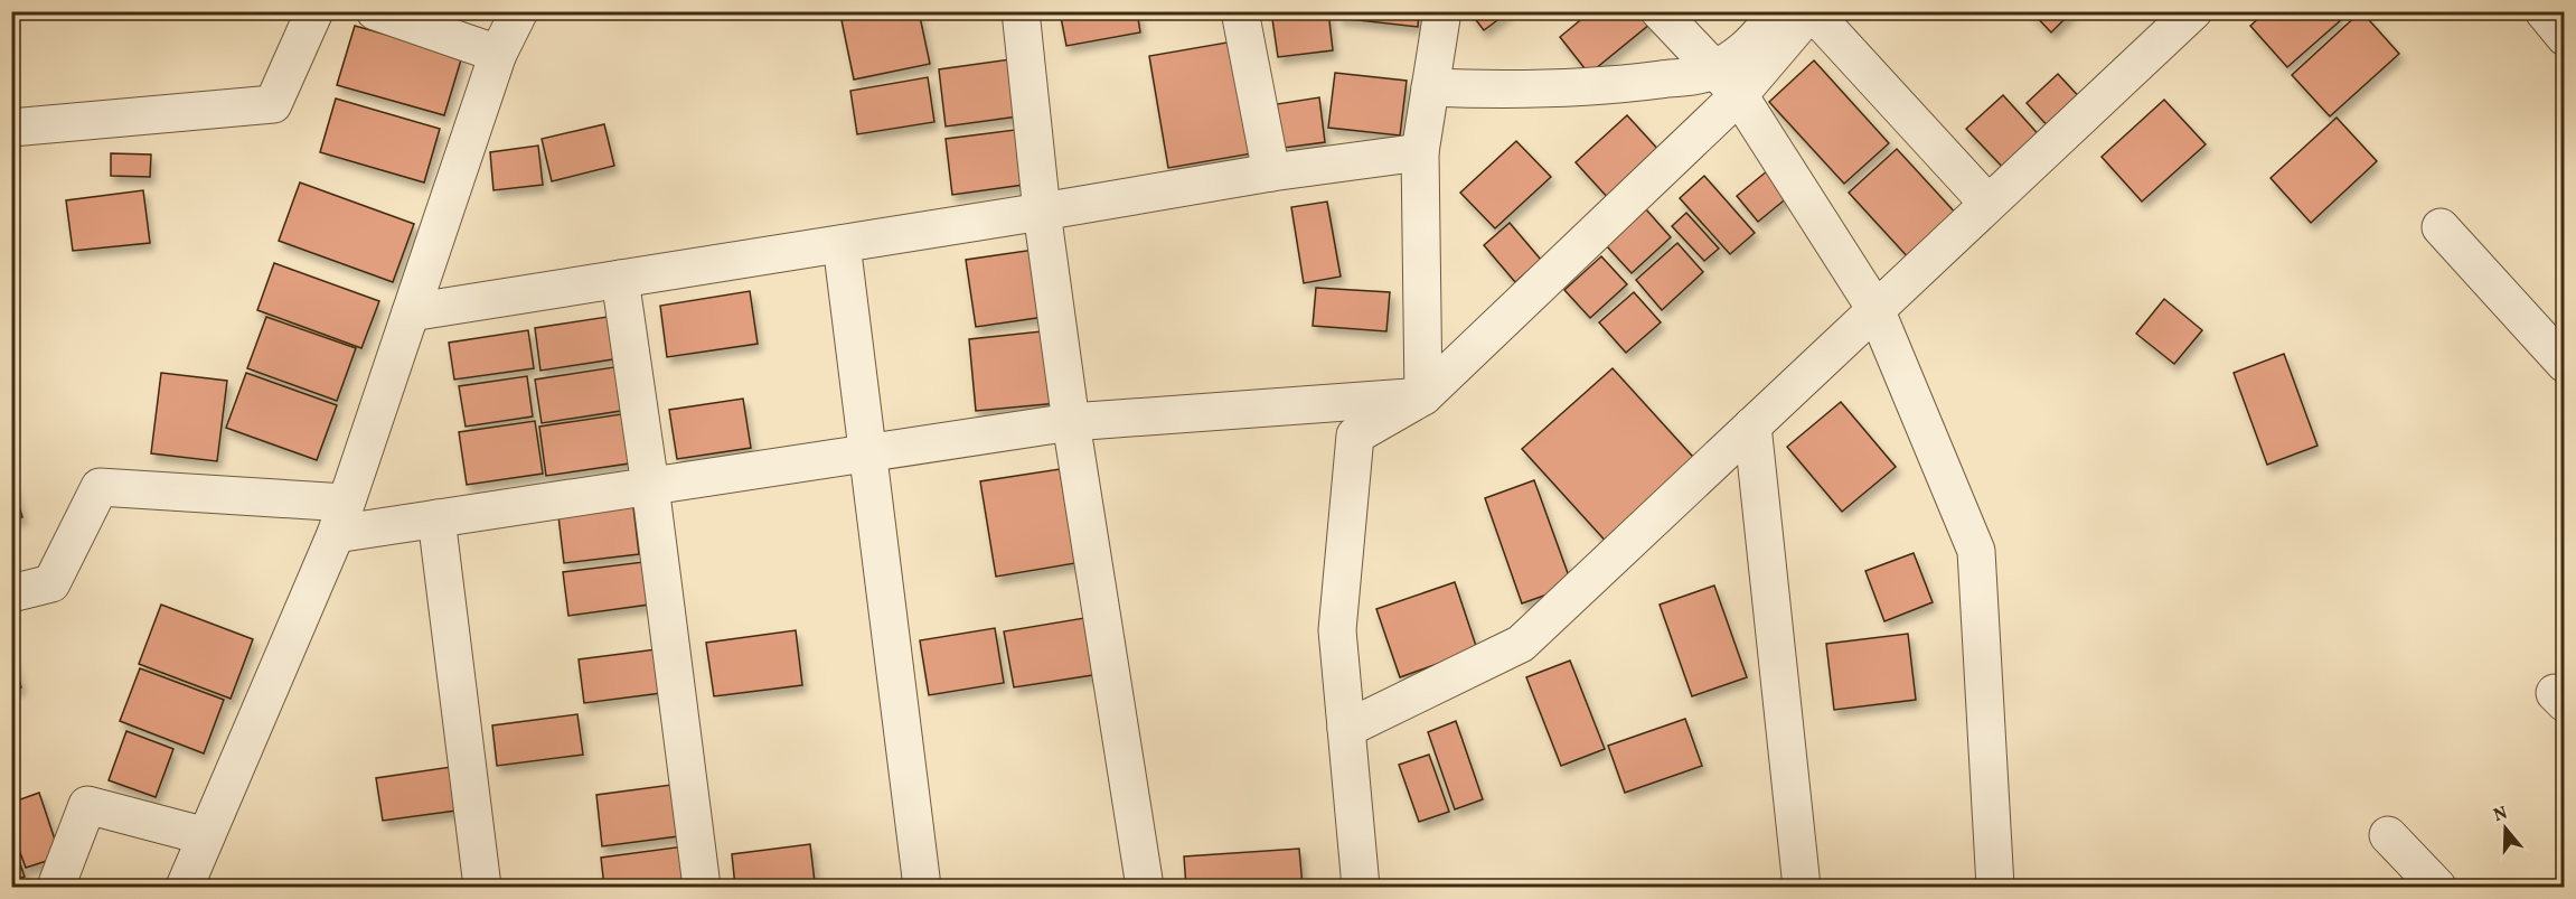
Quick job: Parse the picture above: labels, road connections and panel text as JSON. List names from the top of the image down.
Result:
{
  "north": "top"
}
